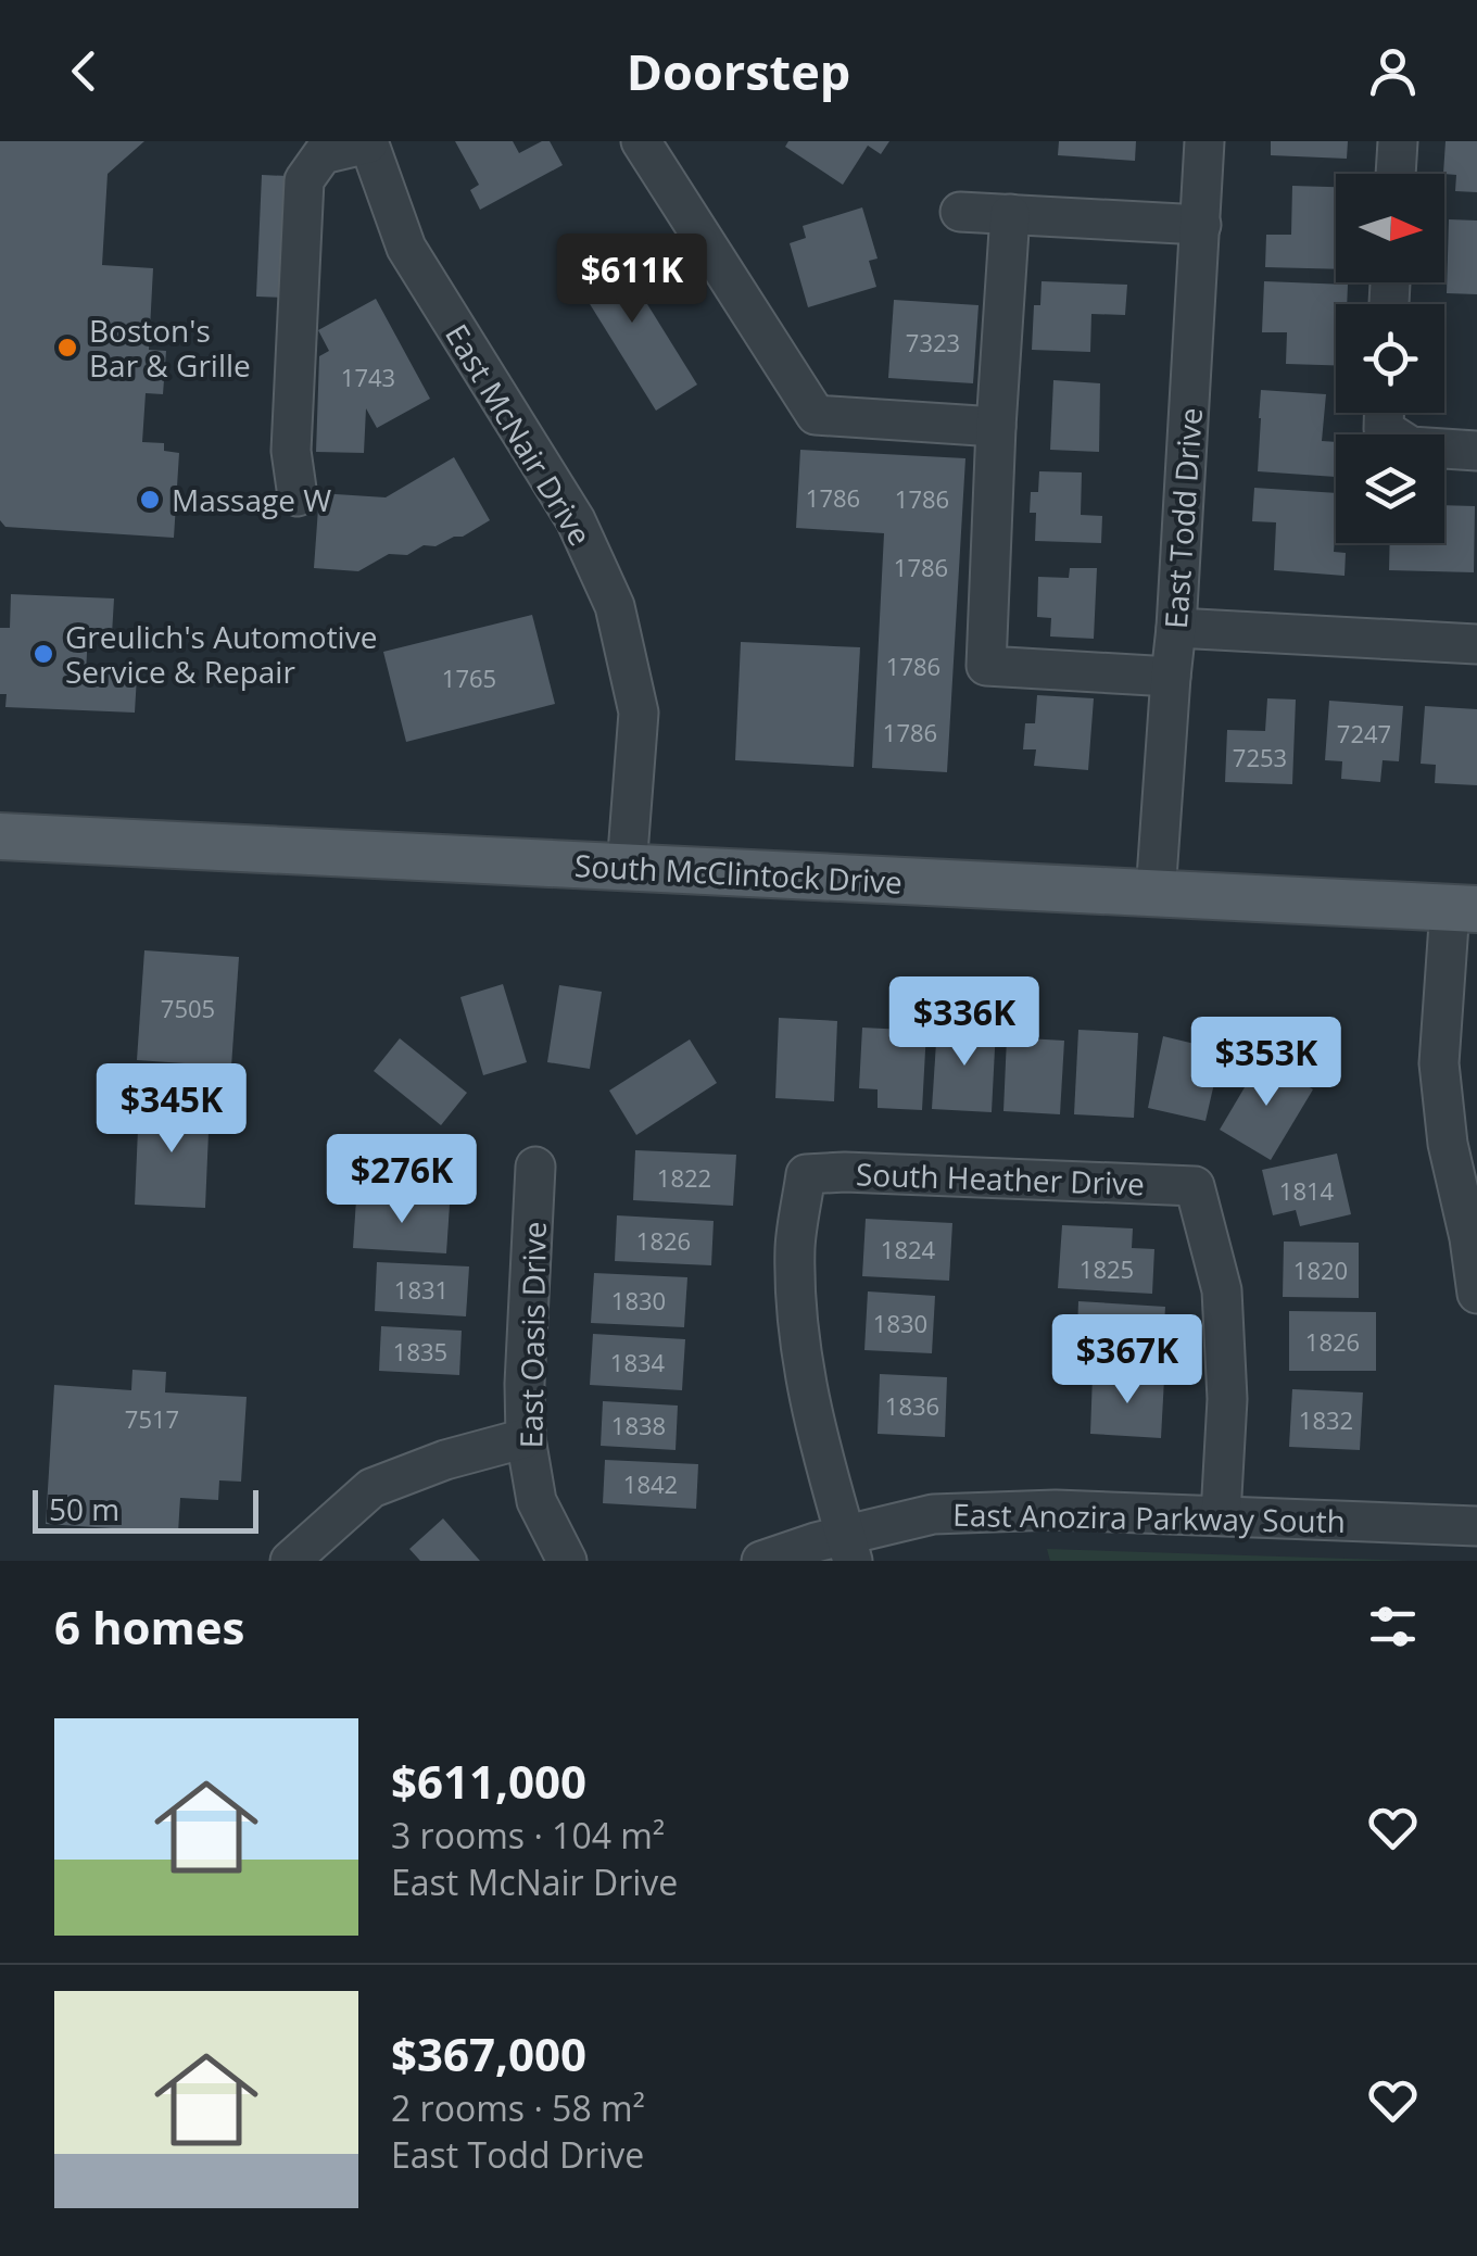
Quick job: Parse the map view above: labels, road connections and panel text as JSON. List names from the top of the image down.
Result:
{
  "streets": {
    "main road": ["South McClintock Drive"],
    "street": [
      "East McNair Drive",
      "East Todd Drive",
      "South Heather Drive",
      "East Oasis Drive",
      "East Anozira Parkway South"
    ]
  },
  "crossings": [
    ["East McNair Drive", "South McClintock Drive"],
    ["East Todd Drive", "South McClintock Drive"],
    ["South Heather Drive", "East Anozira Parkway South"]
  ],
  "places": ["Boston's Bar & Grille", "Massage W", "Greulich's Automotive Service & Repair"],
  "house_numbers": [
    "7323",
    "1743",
    "1786",
    "1786",
    "1786",
    "1786",
    "1765",
    "1786",
    "7247",
    "7253",
    "7505",
    "1822",
    "1814",
    "1826",
    "1824",
    "1825",
    "1820",
    "1831",
    "1830",
    "1830",
    "1826",
    "1835",
    "1834",
    "1836",
    "7517",
    "1832",
    "1838",
    "1842"
  ],
  "scale_bar": "50 m",
  "north": "right",
  "page": {
    "header": "Doorstep",
    "price": [
      "$611K",
      "$336K",
      "$353K",
      "$345K",
      "$276K",
      "$367K"
    ],
    "scale": "50 m",
    "heading": "6 homes",
    "list": [
      {
        "name": "$611,000",
        "note": "3 rooms · 104 m² · East McNair Drive"
      },
      {
        "name": "$367,000",
        "note": "2 rooms · 58 m² · East Todd Drive"
      }
    ]
  }
}
